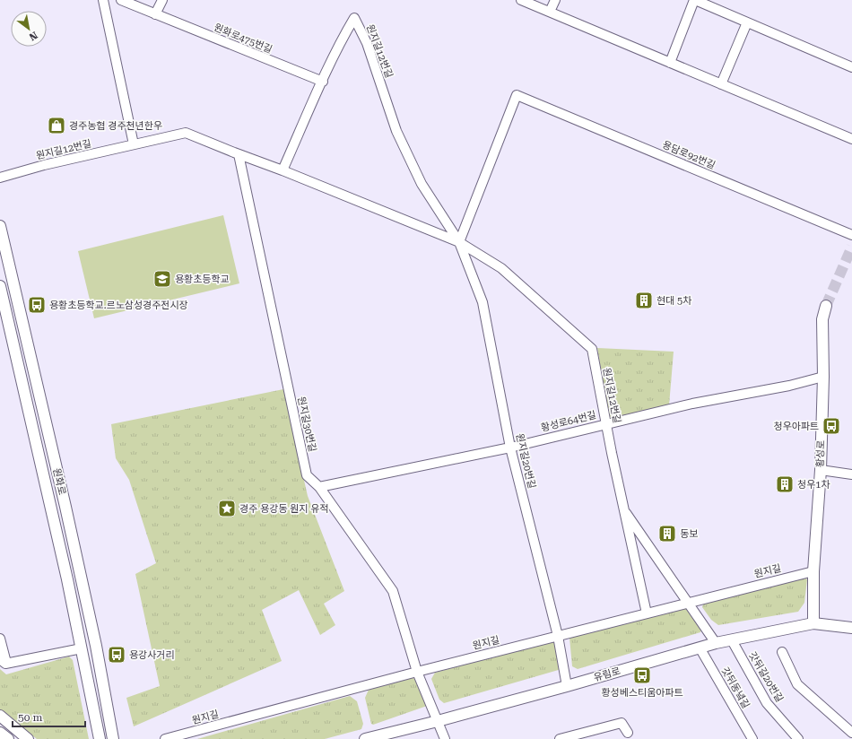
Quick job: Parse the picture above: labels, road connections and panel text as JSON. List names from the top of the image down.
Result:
{
  "streets": {
    "street": [
      "원화로475번길",
      "원지길12번길",
      "용담로92번길",
      "황성로64번길",
      "원지길30번길",
      "황성로",
      "원지길20번길",
      "원화로",
      "원지길",
      "유림로",
      "갓뒤길20번길",
      "갓뒤동녘길"
    ]
  },
  "crossings": [
    ["원화로475번길", "원지길12번길"],
    ["원지길12번길", "용담로92번길"],
    ["원지길12번길", "황성로64번길"],
    ["원지길12번길", "원지길30번길"],
    ["원지길12번길", "원지길20번길"],
    ["원지길12번길", "원지길"],
    ["용담로92번길", "원지길20번길"],
    ["황성로64번길", "원지길30번길"],
    ["황성로64번길", "황성로"],
    ["황성로64번길", "원지길20번길"],
    ["원지길30번길", "원지길"],
    ["원지길30번길", "유림로"],
    ["황성로", "원지길"],
    ["황성로", "유림로"],
    ["원지길20번길", "원지길"],
    ["원지길20번길", "유림로"],
    ["유림로", "갓뒤길20번길"],
    ["유림로", "갓뒤동녘길"]
  ],
  "places": {
    "shop": ["경주농협 경주천년한우"],
    "school or university": ["용황초등학교"],
    "building": ["현대 5차", "청우1차", "동보"],
    "bus stop": [
      "용황초등학교.르노삼성경주전시장",
      "청우아파트",
      "용강사거리",
      "황성베스티움아파트"
    ],
    "place": ["경주 용강동 원지 유적"]
  },
  "scale_bar": "50 m",
  "north": "bottom right"
}
